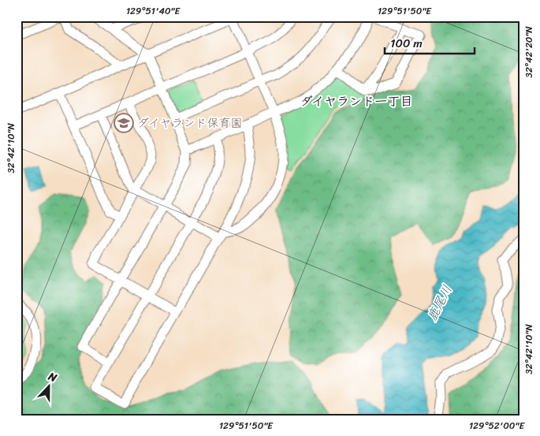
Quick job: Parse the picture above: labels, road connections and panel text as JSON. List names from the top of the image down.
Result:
{
  "districts": ["ダイヤランド一丁目"],
  "water": ["鹿尾川"],
  "places": {
    "school or university": ["ダイヤランド保育園"]
  },
  "scale_bar": "100 m",
  "north": "top",
  "coordinates": [
    "129°51'40\"E",
    "129°51'50\"E",
    "32°42'20\"N",
    "32°42'10\"N",
    "129°52'00\"E"
  ]
}
